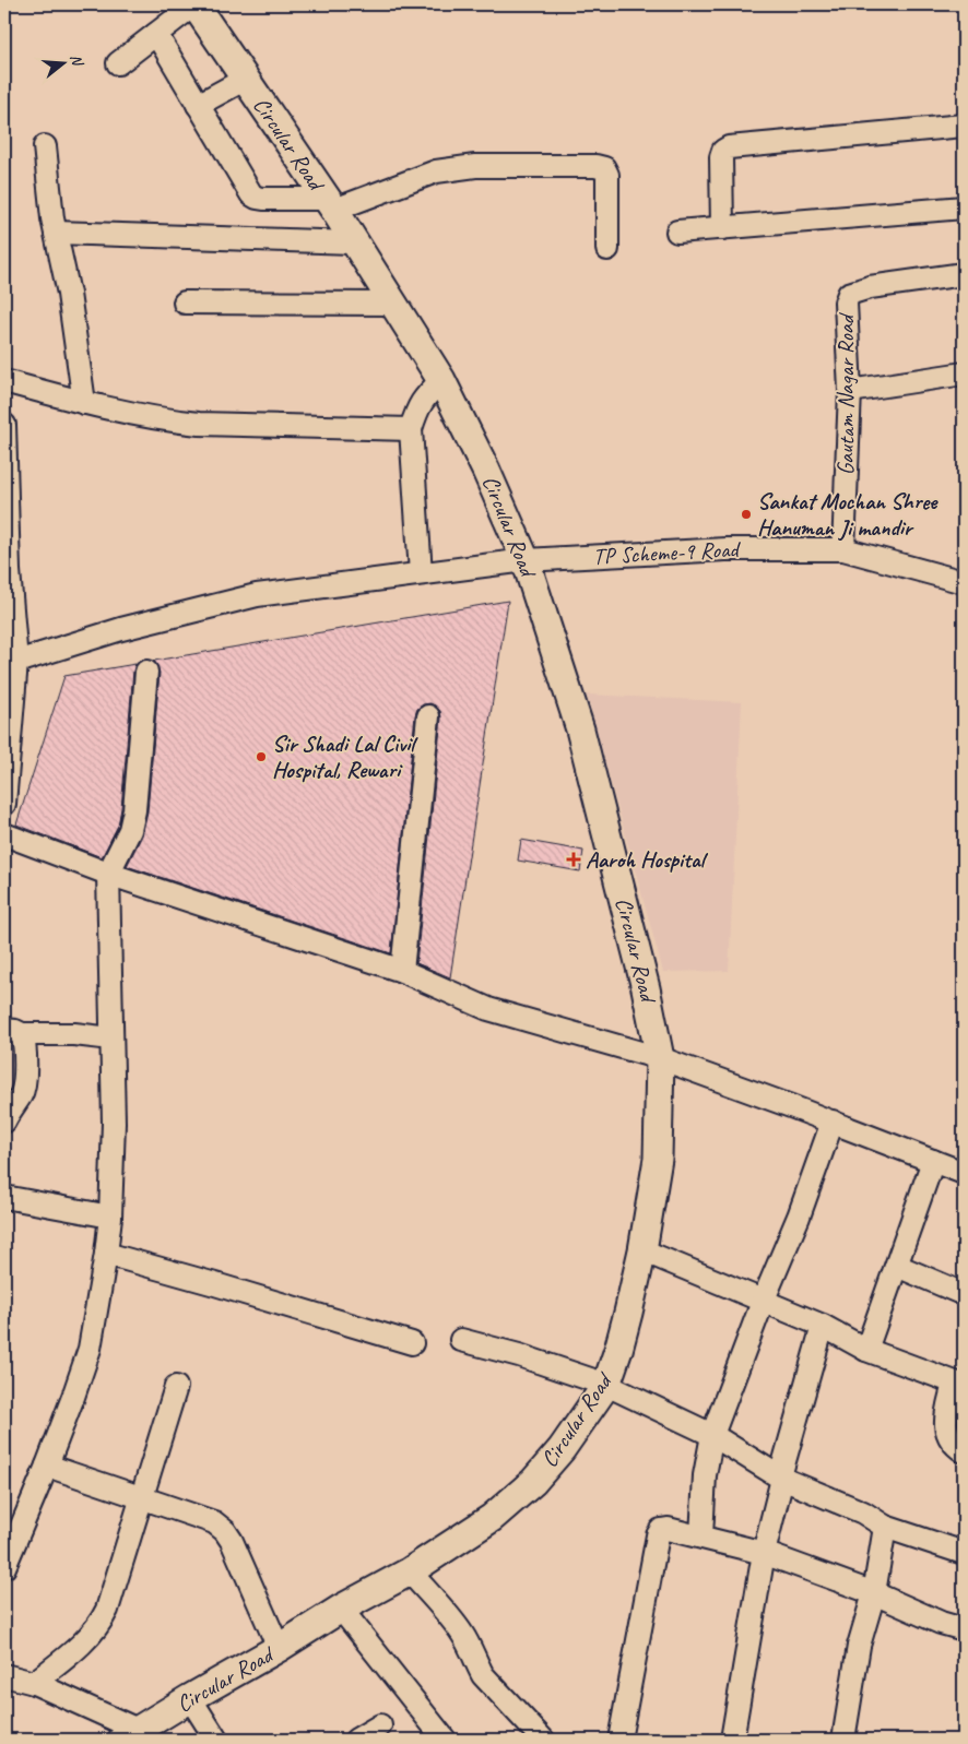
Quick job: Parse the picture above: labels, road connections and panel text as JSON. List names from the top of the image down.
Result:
{
  "streets": {
    "main road": ["Circular Road"],
    "street": ["Gautam Nagar Road", "TP Scheme-9 Road"]
  },
  "crossings": [
    ["Circular Road", "TP Scheme-9 Road"],
    ["Gautam Nagar Road", "TP Scheme-9 Road"]
  ],
  "places": {
    "other": ["Sankat Mochan Shree Hanuman Ji mandir", "Sir Shadi Lal Civil Hospital, Rewari"],
    "health": ["Aaroh Hospital"]
  },
  "north": "right"
}
